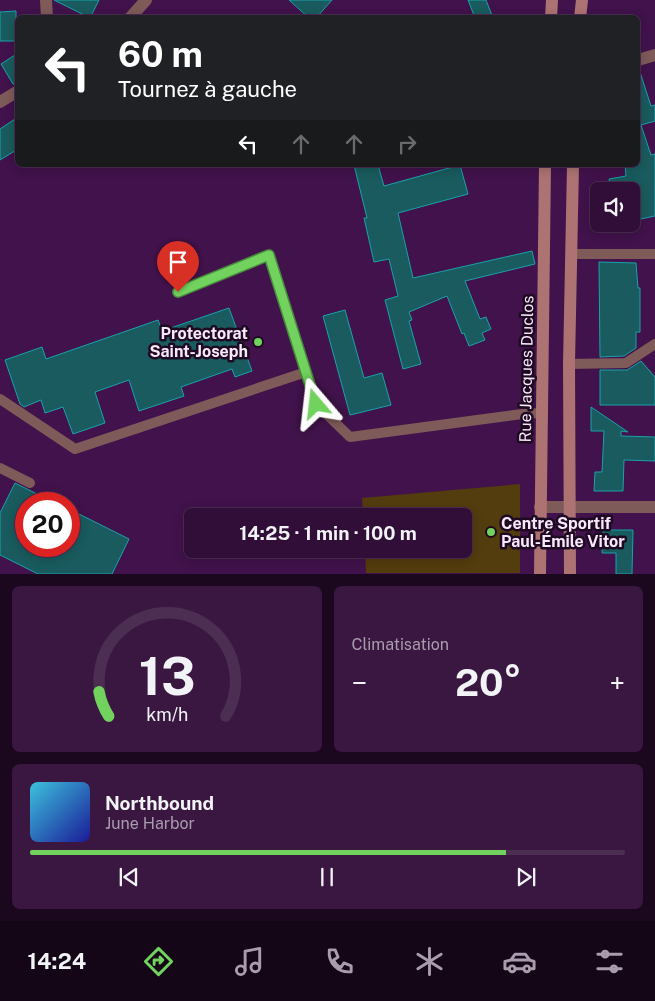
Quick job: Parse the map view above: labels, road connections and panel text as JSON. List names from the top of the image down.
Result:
{
  "streets": {
    "main road": ["Rue Jacques Duclos"]
  },
  "places": ["Protectorat Saint-Joseph", "Centre Sportif Paul-Émile Vitor"],
  "page": {
    "turn": ["60 m", "Tournez à gauche"],
    "limit": "20",
    "trip": "14:25 · 1 min · 100 m",
    "tile": "Climatisation",
    "heat": ["−", "20°", "+"],
    "song": ["Northbound", "June Harbor"],
    "tabs": "14:24",
    "gauge": ["13", "km/h"]
  }
}
